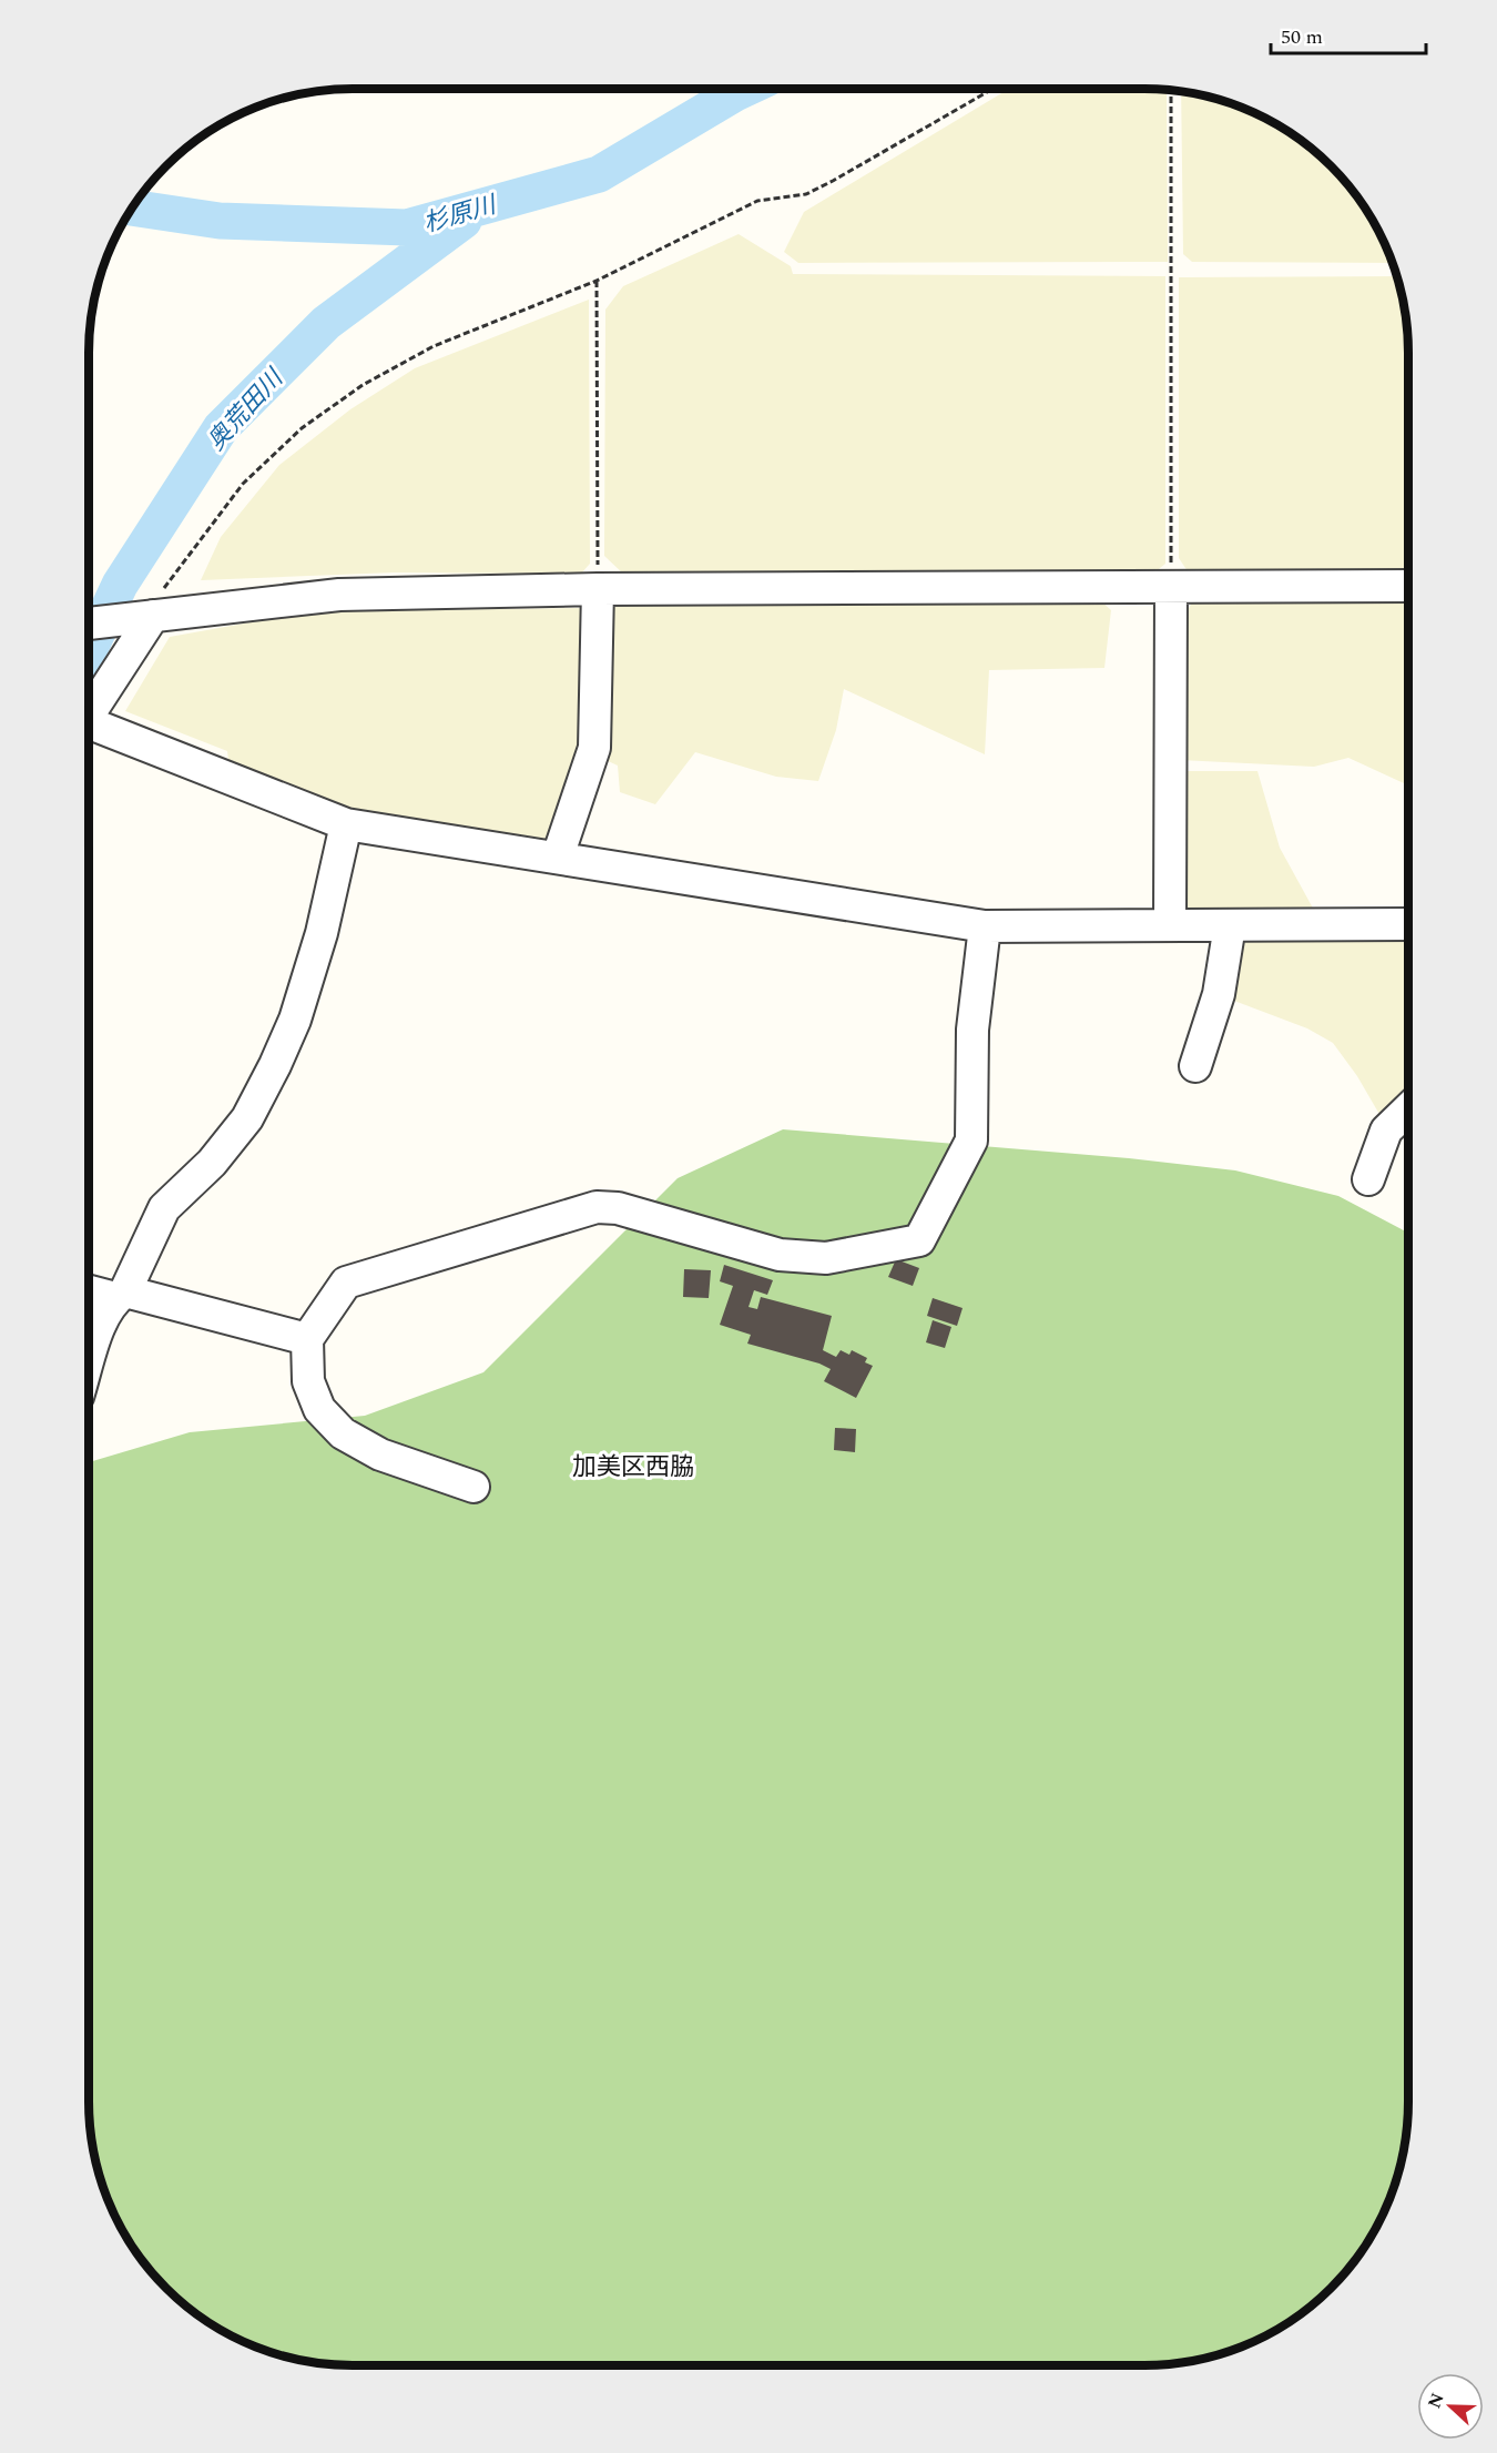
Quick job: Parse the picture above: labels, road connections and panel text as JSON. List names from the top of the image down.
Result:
{
  "districts": ["加美区西脇"],
  "water": ["杉原川", "奥荒田川"],
  "scale_bar": "50 m",
  "north": "left"
}
